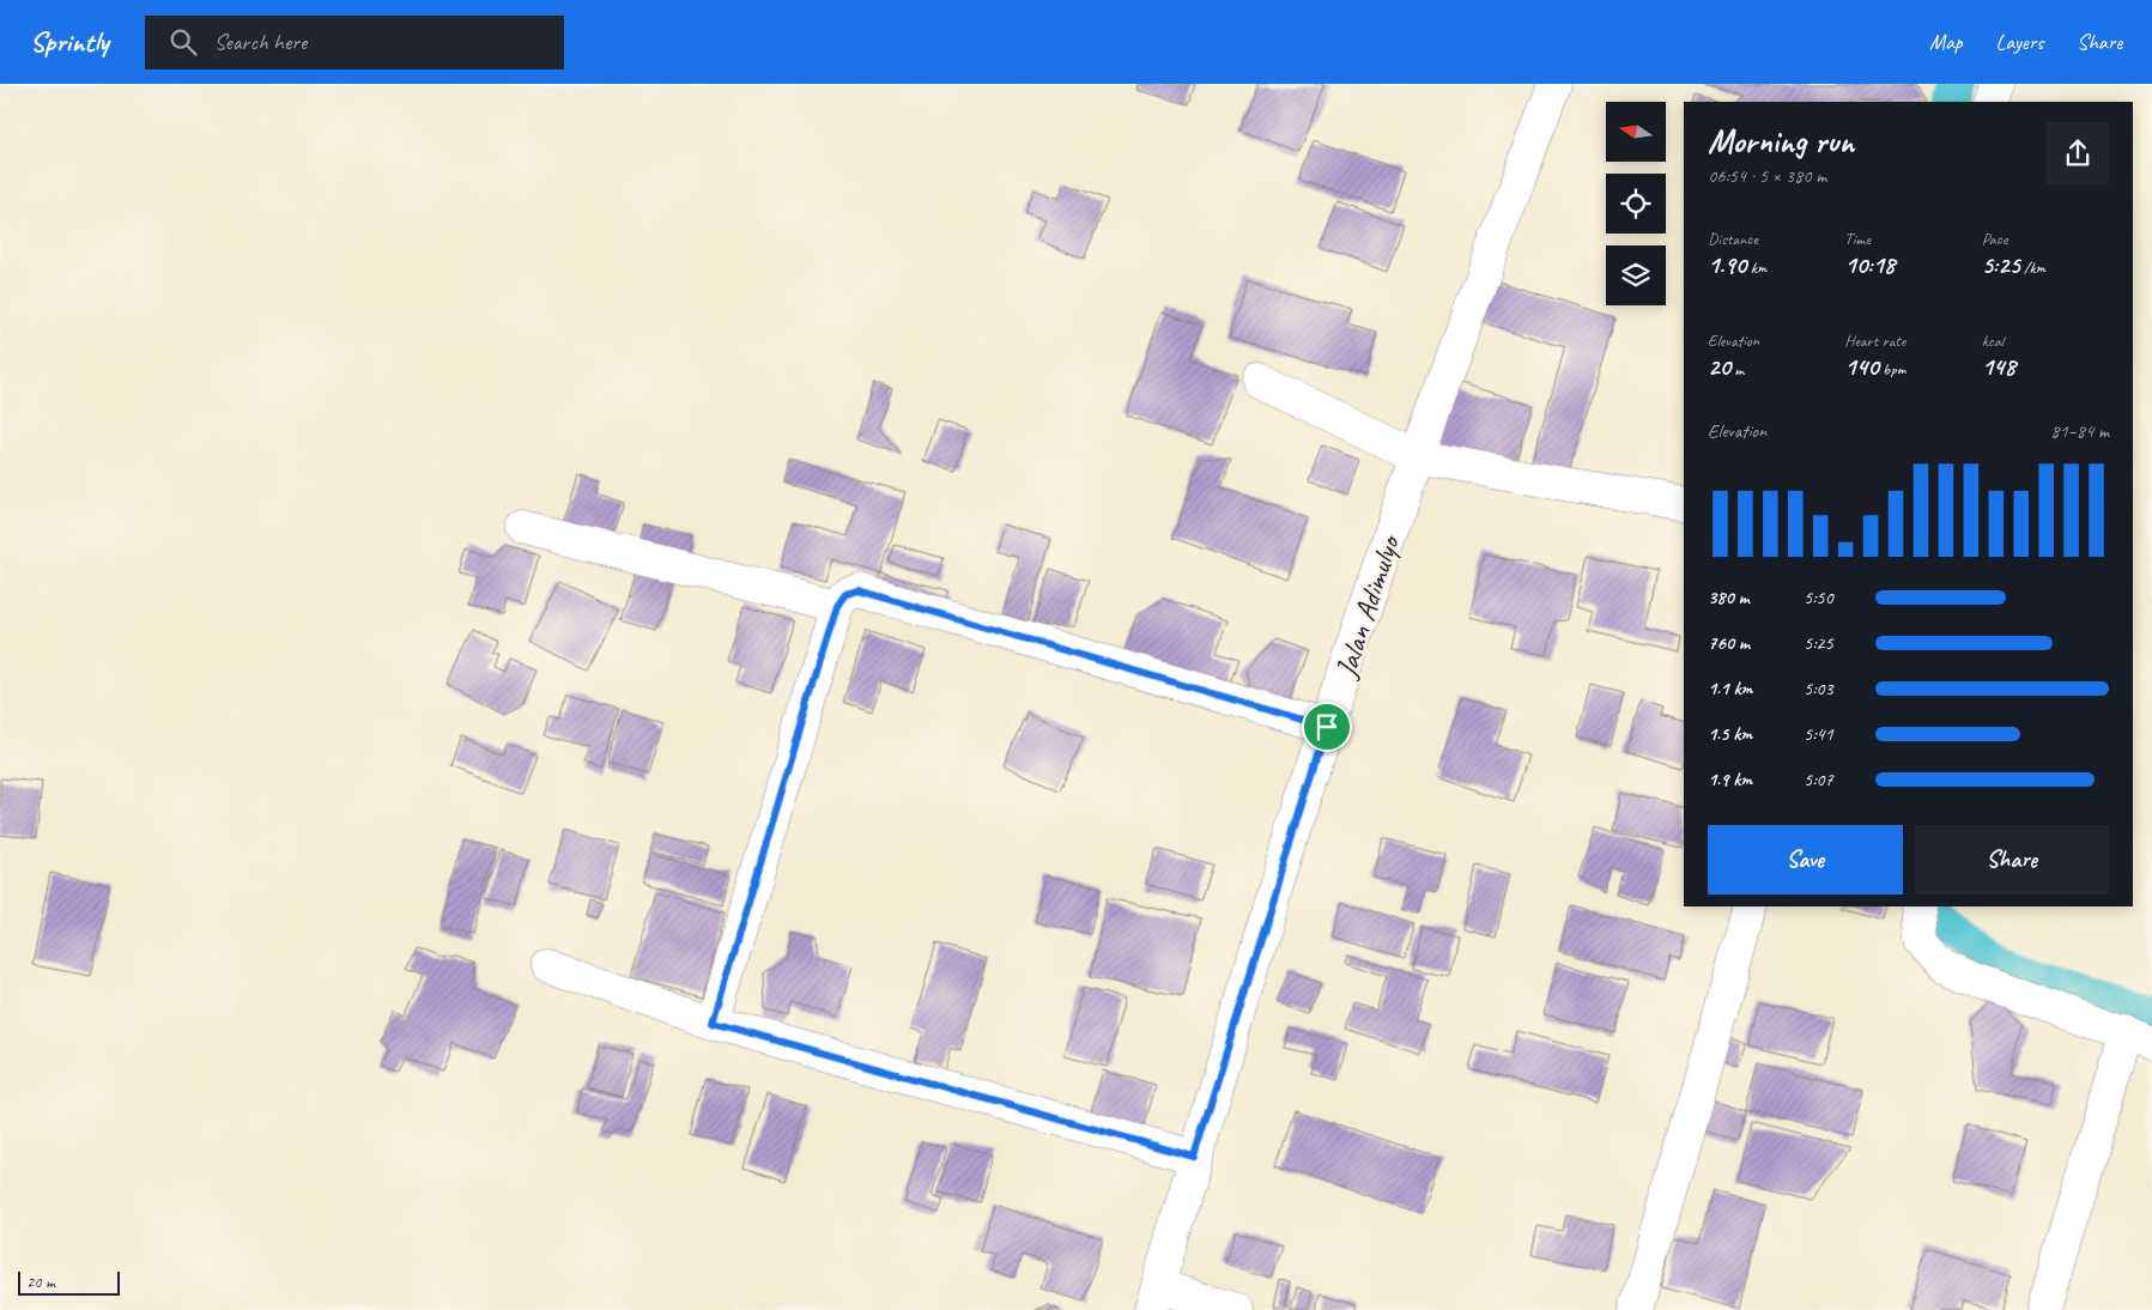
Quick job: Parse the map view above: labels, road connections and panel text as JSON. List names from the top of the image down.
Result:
{
  "streets": {
    "street": ["Jalan Adimulyo"]
  },
  "scale_bar": "20 m",
  "north": "left",
  "page": {
    "header": "Sprintly",
    "search": "Search here",
    "nav": ["Map", "Layers", "Share"],
    "heading": ["Morning run", "06:54 · 5 × 380 m"],
    "stats": [
      ["Distance", "1.90 km"],
      ["Time", "10:18"],
      ["Pace", "5:25 /km"],
      ["Elevation", "20 m"],
      ["Heart rate", "140 bpm"],
      ["kcal", "148"]
    ],
    "chart": ["Elevation", "81–84 m"],
    "list": [
      {
        "name": "380 m",
        "note": "5:50"
      },
      {
        "name": "760 m",
        "note": "5:25"
      },
      {
        "name": "1.1 km",
        "note": "5:03"
      },
      {
        "name": "1.5 km",
        "note": "5:41"
      },
      {
        "name": "1.9 km",
        "note": "5:07"
      }
    ],
    "buttons": ["Save", "Share"],
    "scale": "20 m"
  }
}
